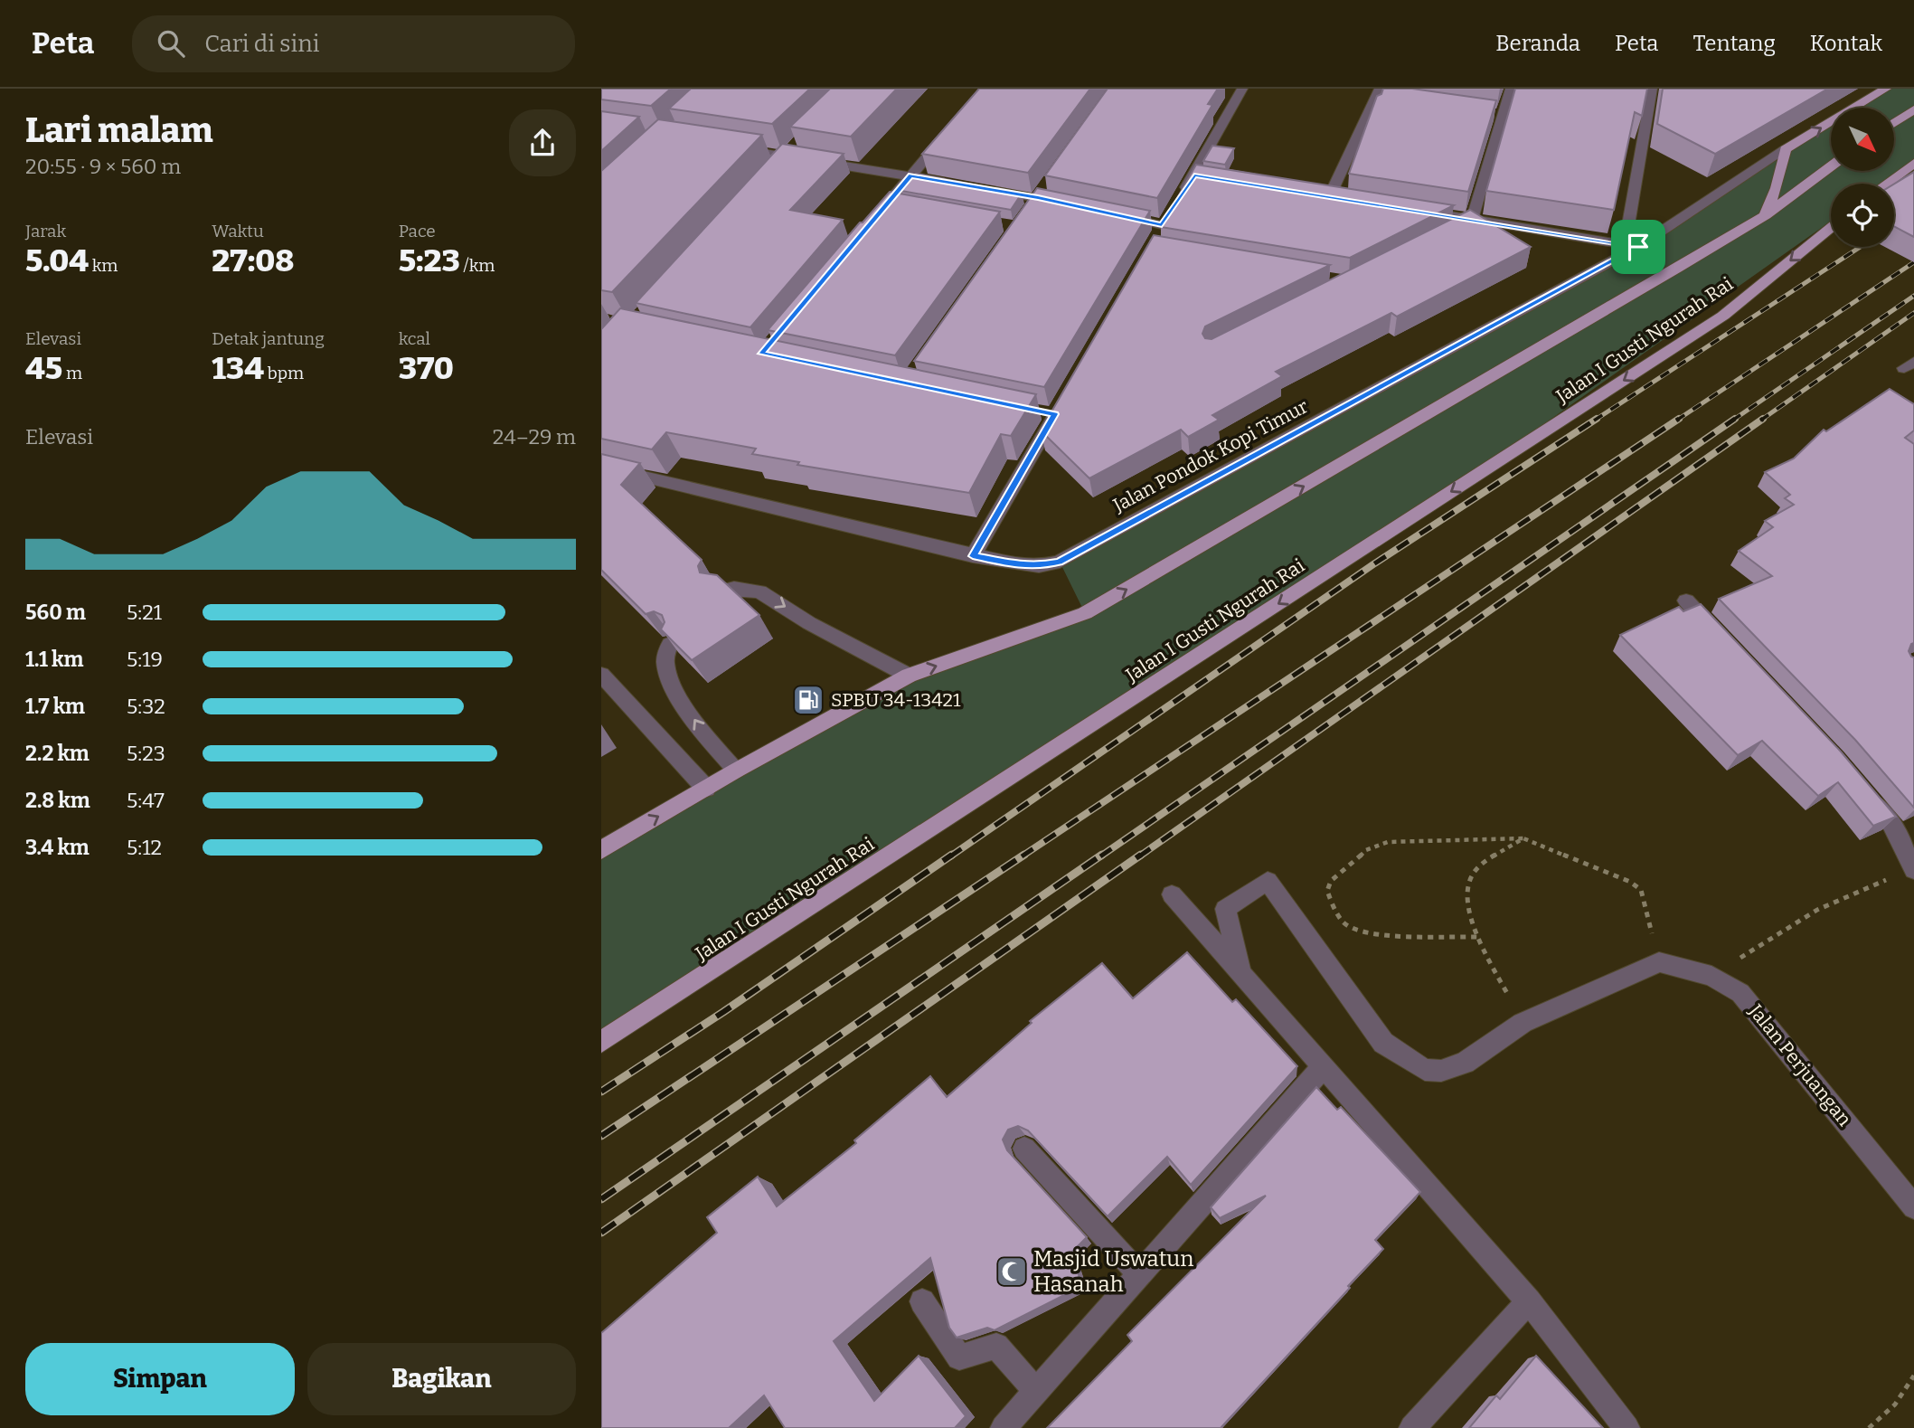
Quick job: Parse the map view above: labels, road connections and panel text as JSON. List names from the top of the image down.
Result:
{
  "streets": {
    "main road": ["Jalan I Gusti Ngurah Rai"],
    "street": ["Jalan Pondok Kopi Timur", "Jalan Perjuangan"]
  },
  "places": {
    "fuel station": ["SPBU 34-13421"],
    "mosque": ["Masjid Uswatun Hasanah"]
  },
  "north": "bottom right",
  "page": {
    "header": "Peta",
    "search": "Cari di sini",
    "nav": [
      "Beranda",
      "Peta",
      "Tentang",
      "Kontak"
    ],
    "heading": ["Lari malam", "20:55 · 9 × 560 m"],
    "stats": [
      ["Jarak", "5.04 km"],
      ["Waktu", "27:08"],
      ["Pace", "5:23 /km"],
      ["Elevasi", "45 m"],
      ["Detak jantung", "134 bpm"],
      ["kcal", "370"]
    ],
    "chart": ["Elevasi", "24–29 m"],
    "list": [
      {
        "name": "560 m",
        "note": "5:21"
      },
      {
        "name": "1.1 km",
        "note": "5:19"
      },
      {
        "name": "1.7 km",
        "note": "5:32"
      },
      {
        "name": "2.2 km",
        "note": "5:23"
      },
      {
        "name": "2.8 km",
        "note": "5:47"
      },
      {
        "name": "3.4 km",
        "note": "5:12"
      }
    ],
    "buttons": ["Simpan", "Bagikan"]
  }
}
